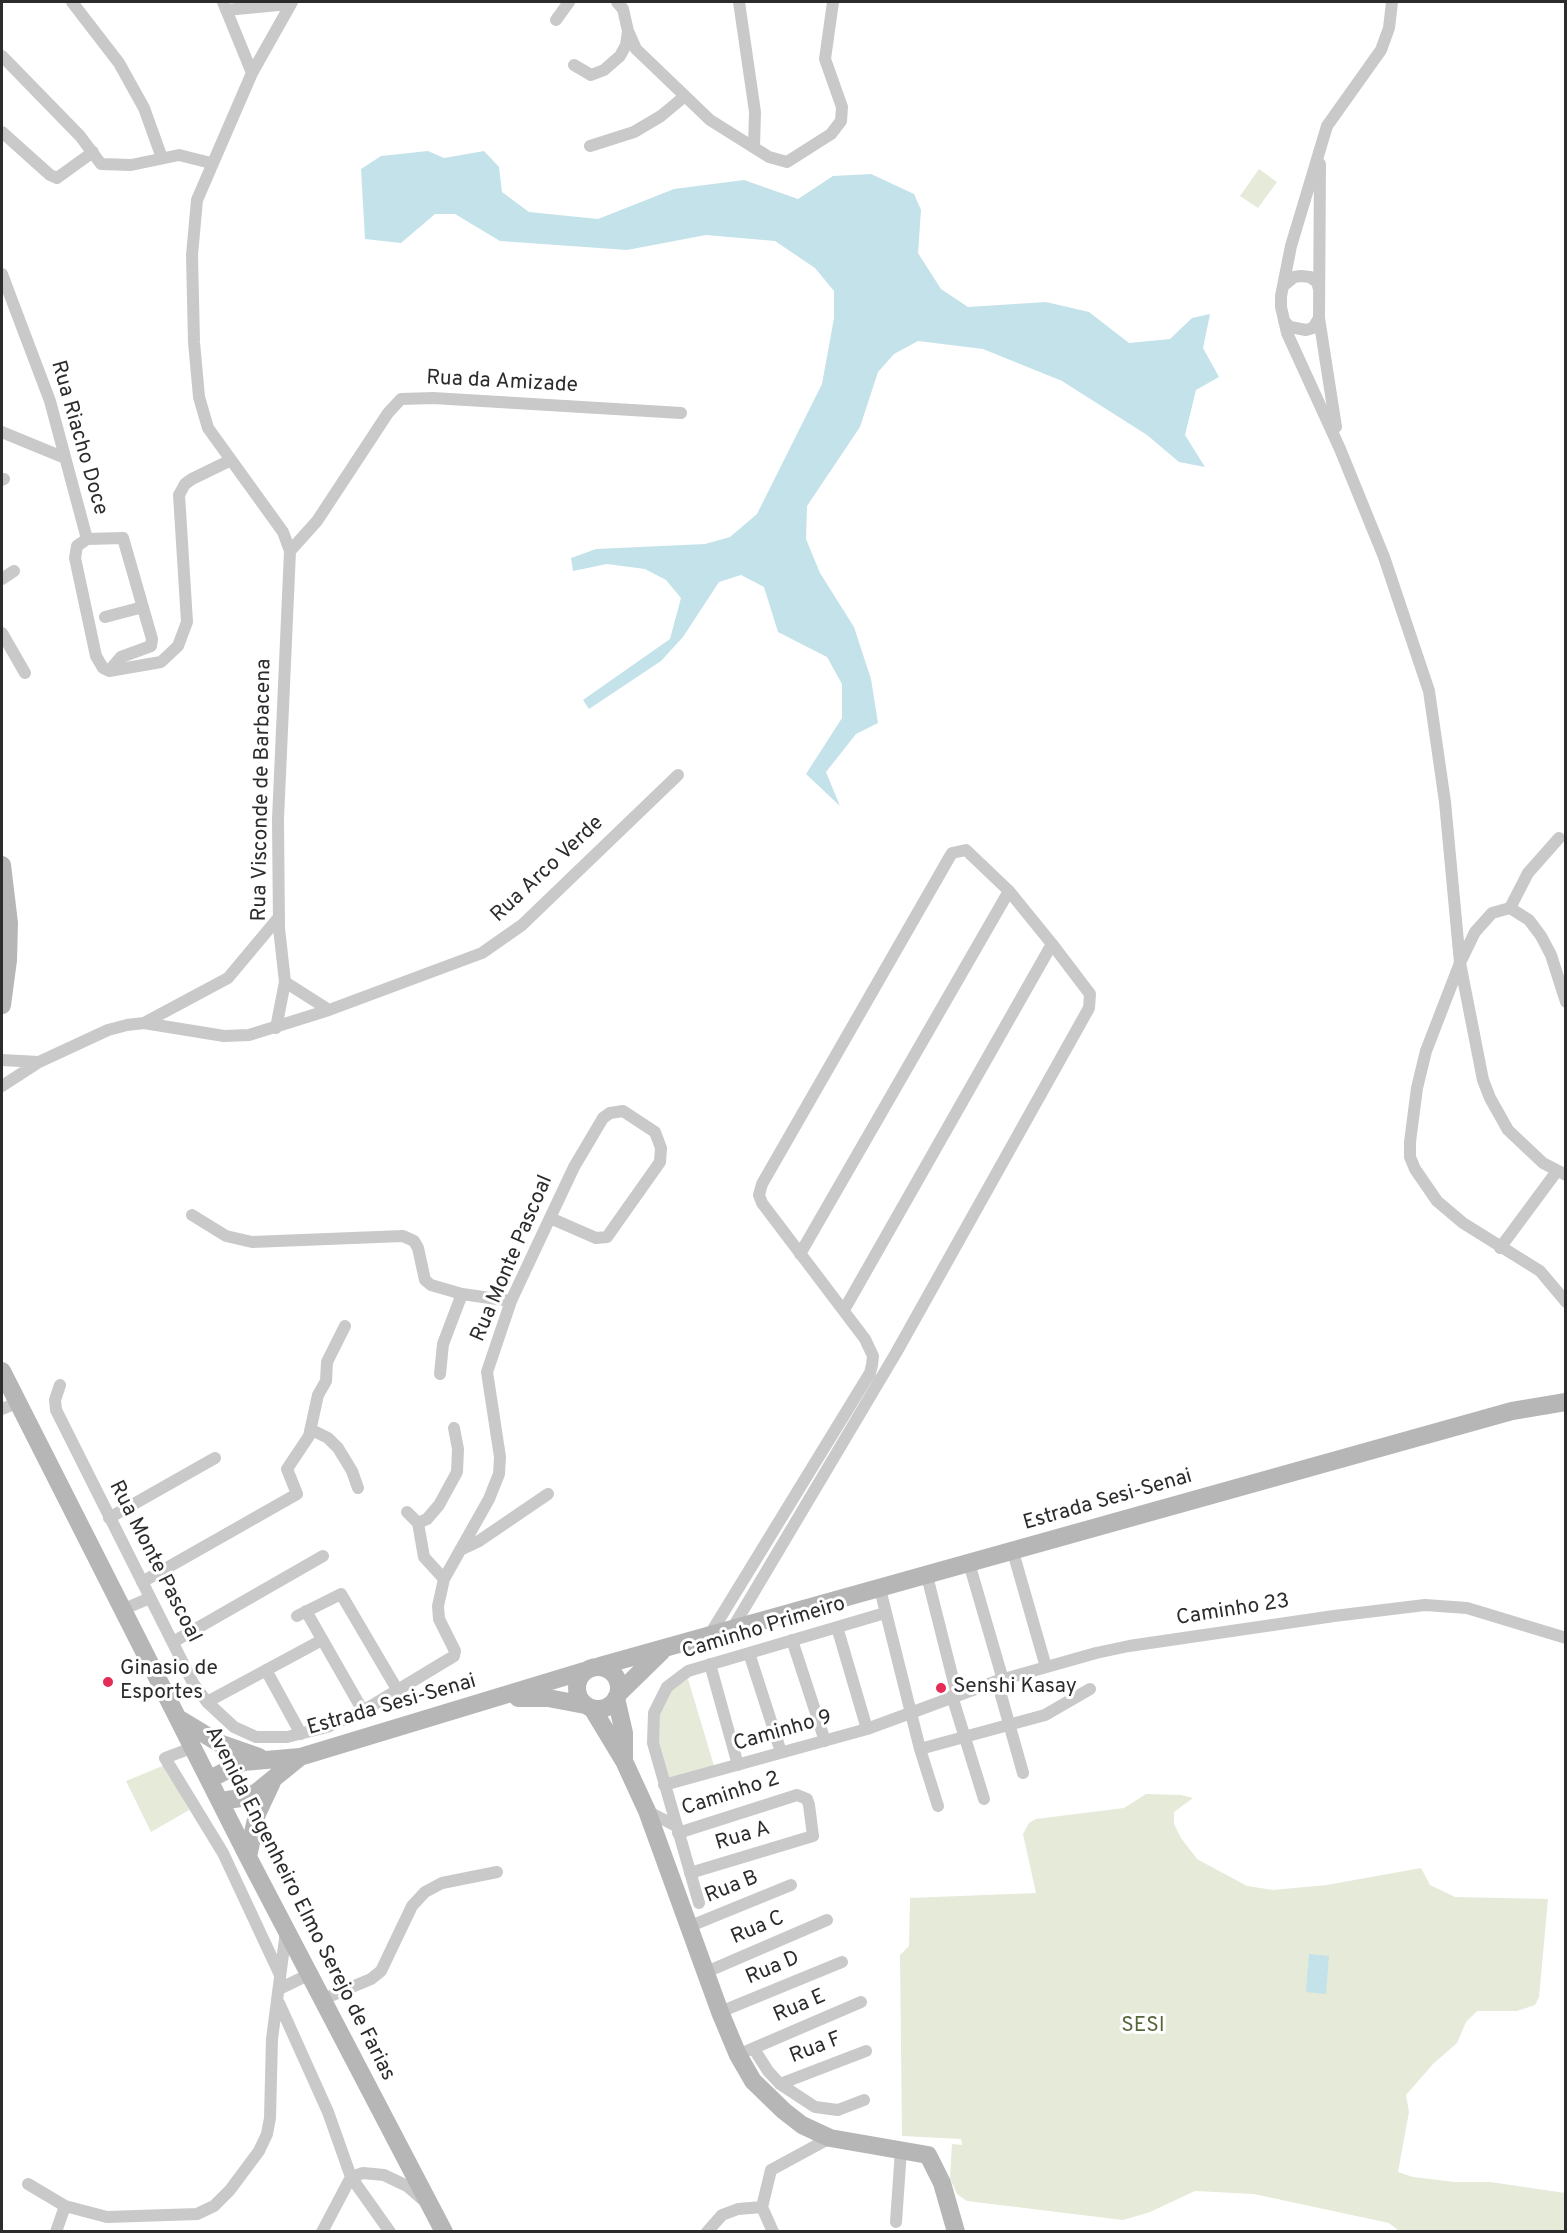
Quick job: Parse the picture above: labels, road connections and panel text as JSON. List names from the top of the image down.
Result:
{
  "streets": {
    "street": [
      "Rua da Amizade",
      "Rua Riacho Doce",
      "Rua Visconde de Barbacena",
      "Rua Arco Verde",
      "Rua Monte Pascoal",
      "Estrada Sesi-Senai",
      "Caminho 23",
      "Caminho Primeiro",
      "Caminho 9",
      "Caminho 2",
      "Rua A",
      "Rua B",
      "Avenida Engenheiro Elmo Serejo de Farias",
      "Rua C",
      "Rua D",
      "Rua E",
      "Rua F"
    ]
  },
  "crossings": [
    ["Rua da Amizade", "Rua Visconde de Barbacena"],
    ["Rua Visconde de Barbacena", "Rua Arco Verde"],
    ["Estrada Sesi-Senai", "Avenida Engenheiro Elmo Serejo de Farias"],
    ["Caminho 23", "Caminho 9"],
    ["Caminho Primeiro", "Caminho 9"],
    ["Caminho Primeiro", "Caminho 2"],
    ["Caminho 2", "Rua A"]
  ],
  "parks": ["SESI"],
  "places": ["Ginasio de Esportes", "Senshi Kasay"]
}
